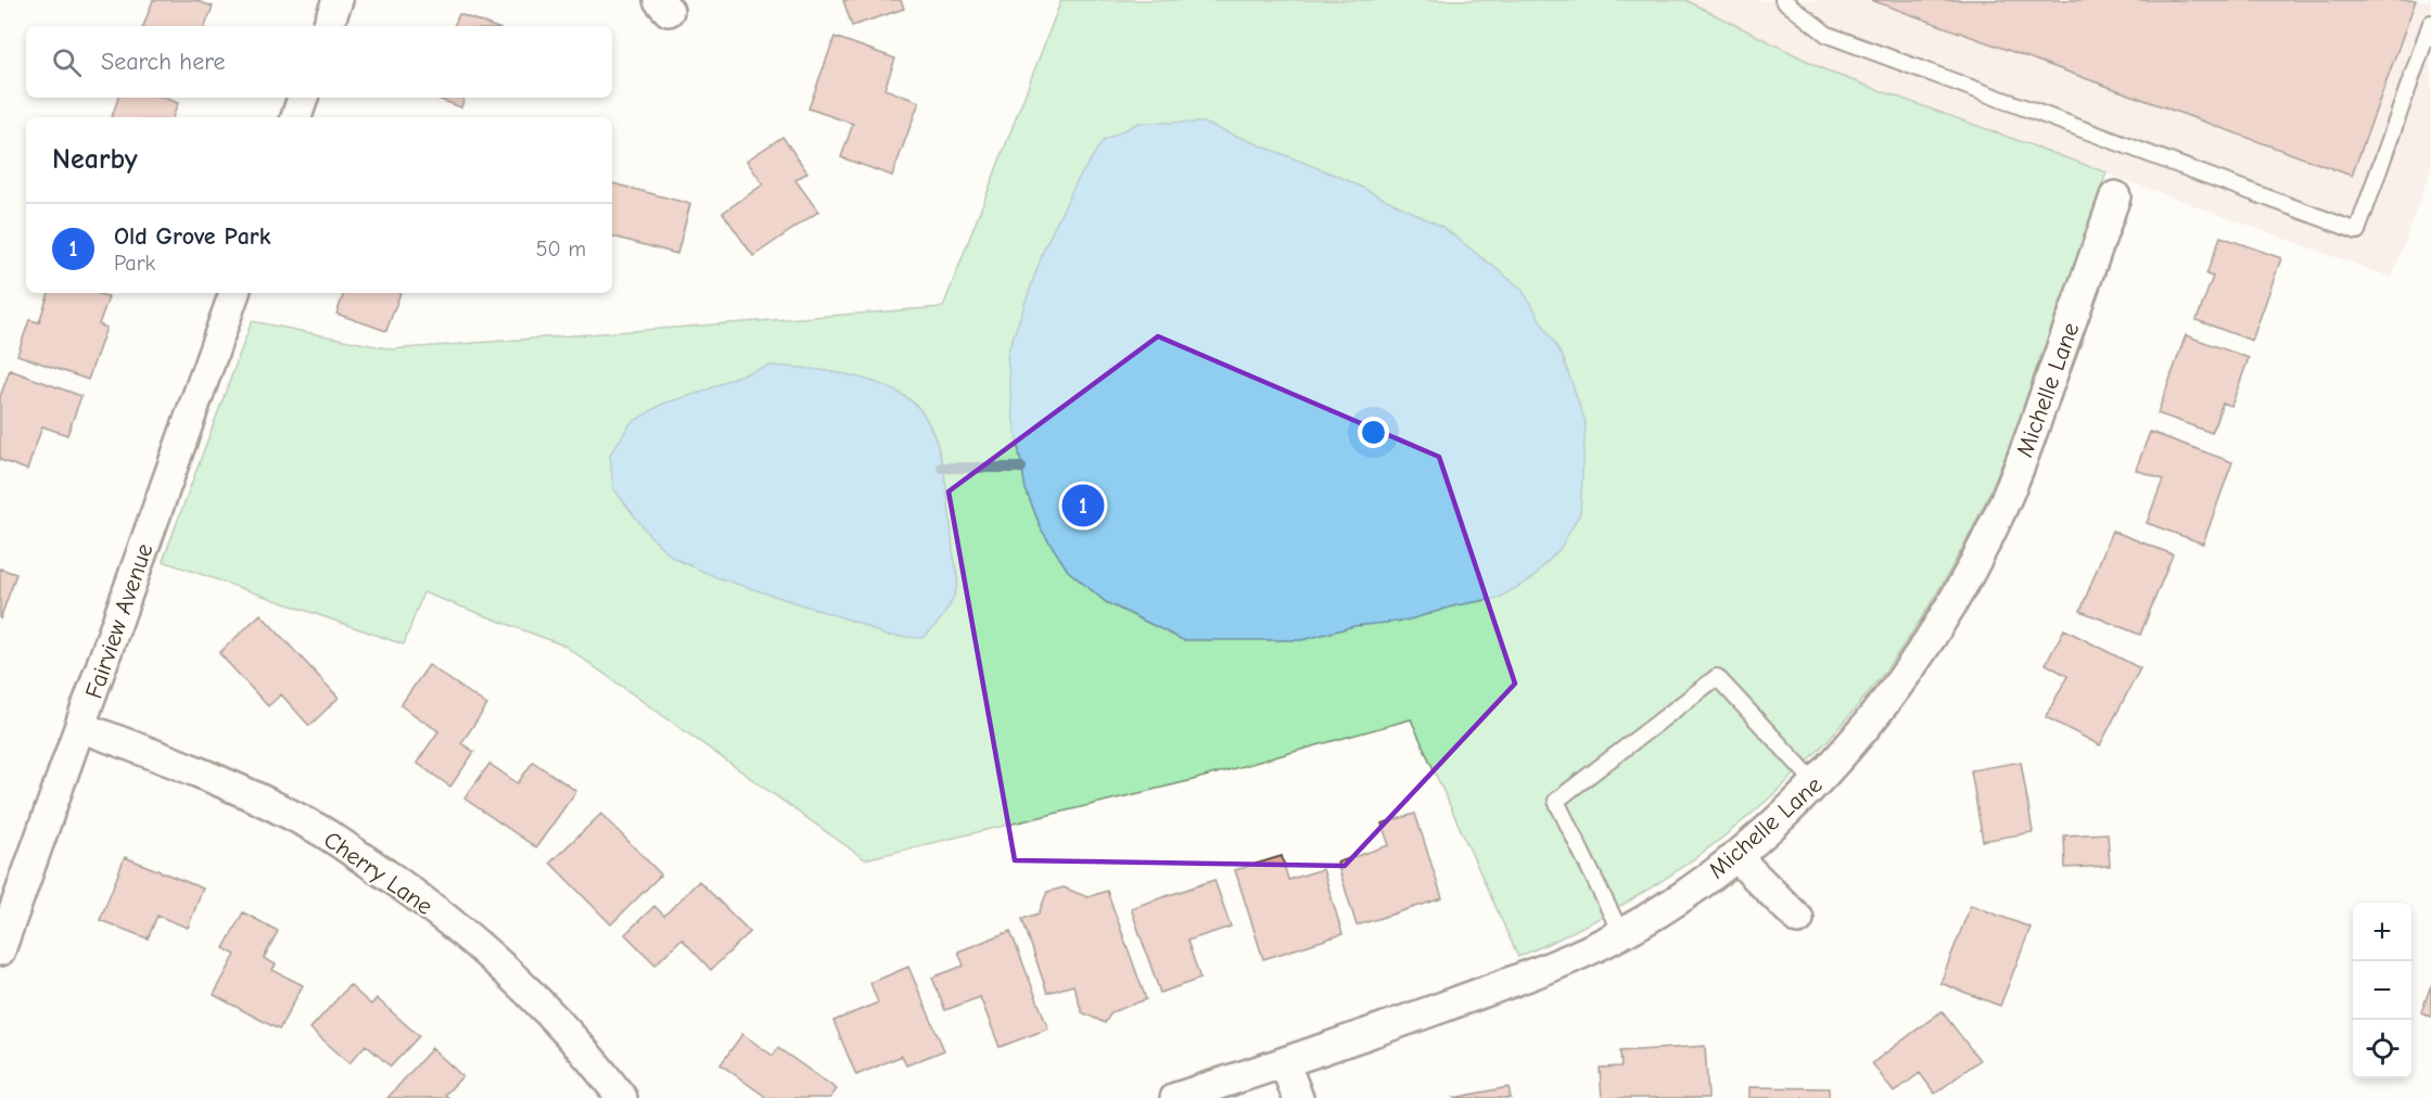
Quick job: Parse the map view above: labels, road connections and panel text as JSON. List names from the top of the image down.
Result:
{
  "streets": {
    "street": ["Michelle Lane", "Fairview Avenue", "Cherry Lane"]
  },
  "crossings": [
    ["Fairview Avenue", "Cherry Lane"]
  ],
  "page": {
    "search": "Search here",
    "heading": "Nearby",
    "list": [
      {
        "mark": "1",
        "name": "Old Grove Park",
        "note": "Park",
        "value": "50 m"
      }
    ],
    "pins": "1",
    "map_buttons": ["+", "−"]
  }
}
